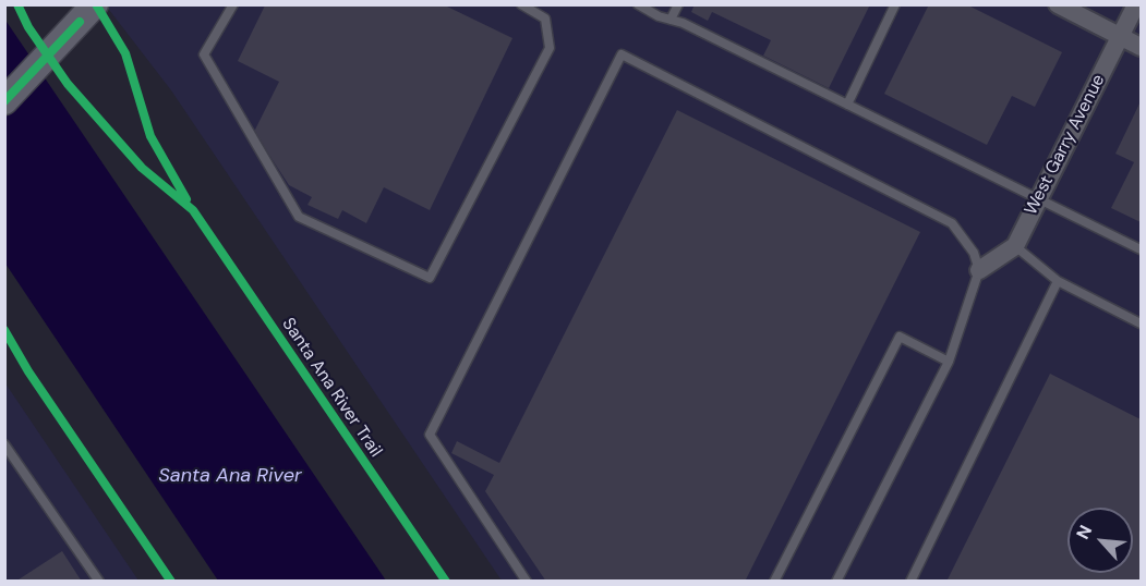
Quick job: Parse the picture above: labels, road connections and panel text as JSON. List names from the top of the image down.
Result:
{
  "streets": {
    "street": ["West Garry Avenue"],
    "cycle path": ["Santa Ana River Trail"]
  },
  "water": ["Santa Ana River"],
  "north": "top left"
}
